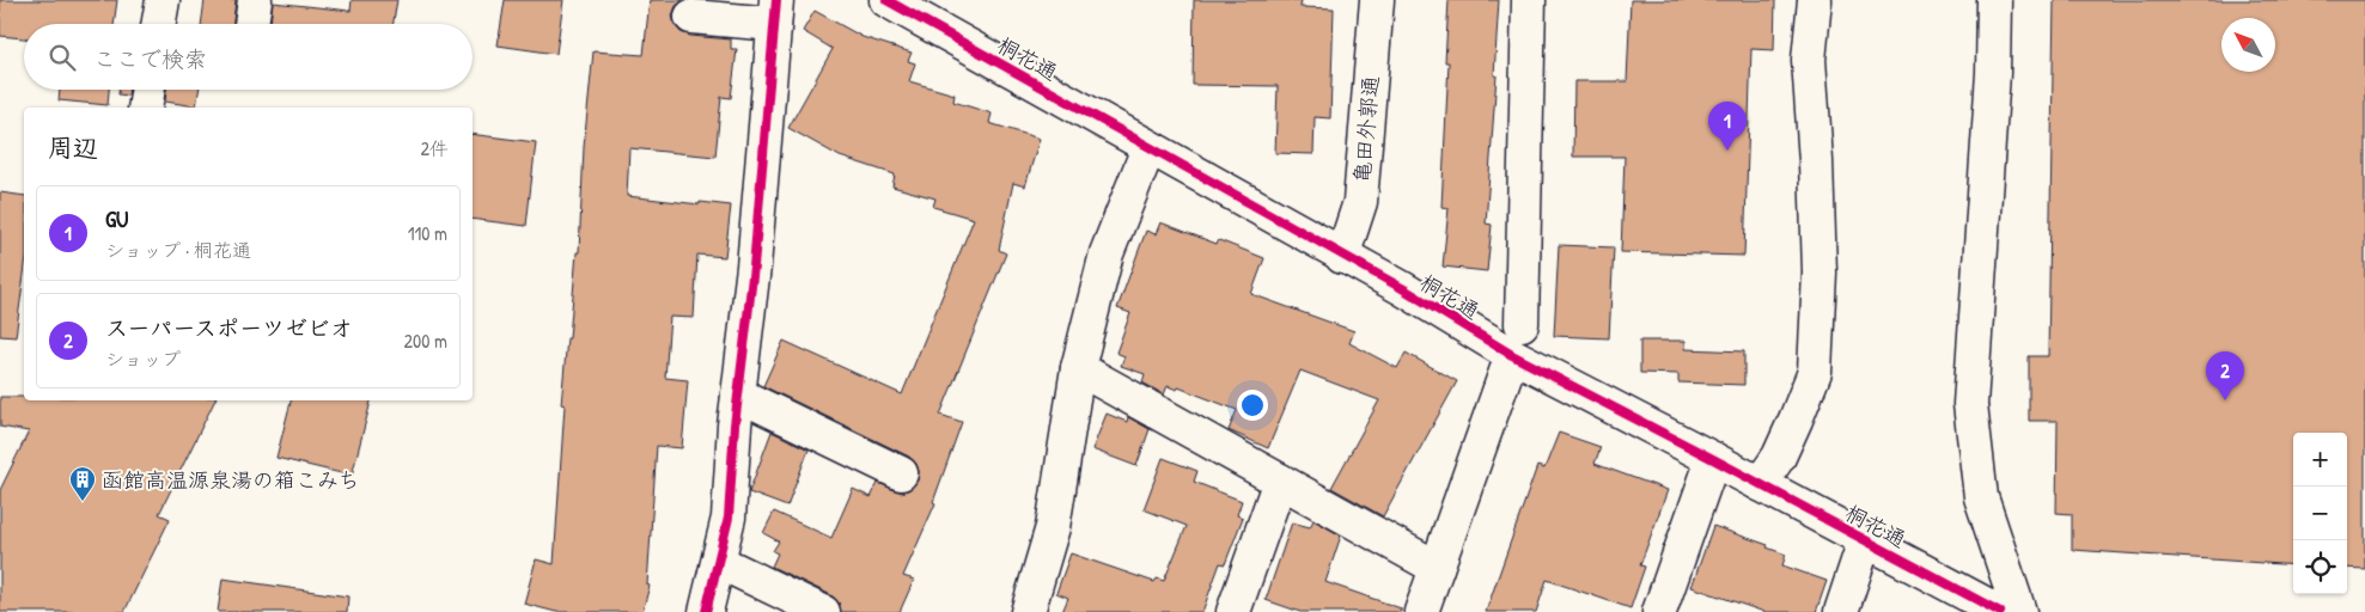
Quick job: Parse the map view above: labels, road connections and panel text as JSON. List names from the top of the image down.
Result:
{
  "streets": {
    "street": ["桐花通", "亀田外郭通"]
  },
  "crossings": [
    ["桐花通", "亀田外郭通"]
  ],
  "places": {
    "building": ["函館高温源泉湯の箱こみち"]
  },
  "north": "top left",
  "page": {
    "search": "ここで検索",
    "pins": ["1", "2"],
    "heading": ["周辺", "2件"],
    "list": [
      {
        "mark": "1",
        "name": "GU",
        "note": "ショップ · 桐花通",
        "value": "110 m"
      },
      {
        "mark": "2",
        "name": "スーパースポーツゼビオ",
        "note": "ショップ",
        "value": "200 m"
      }
    ],
    "map_buttons": ["+", "−"]
  }
}
